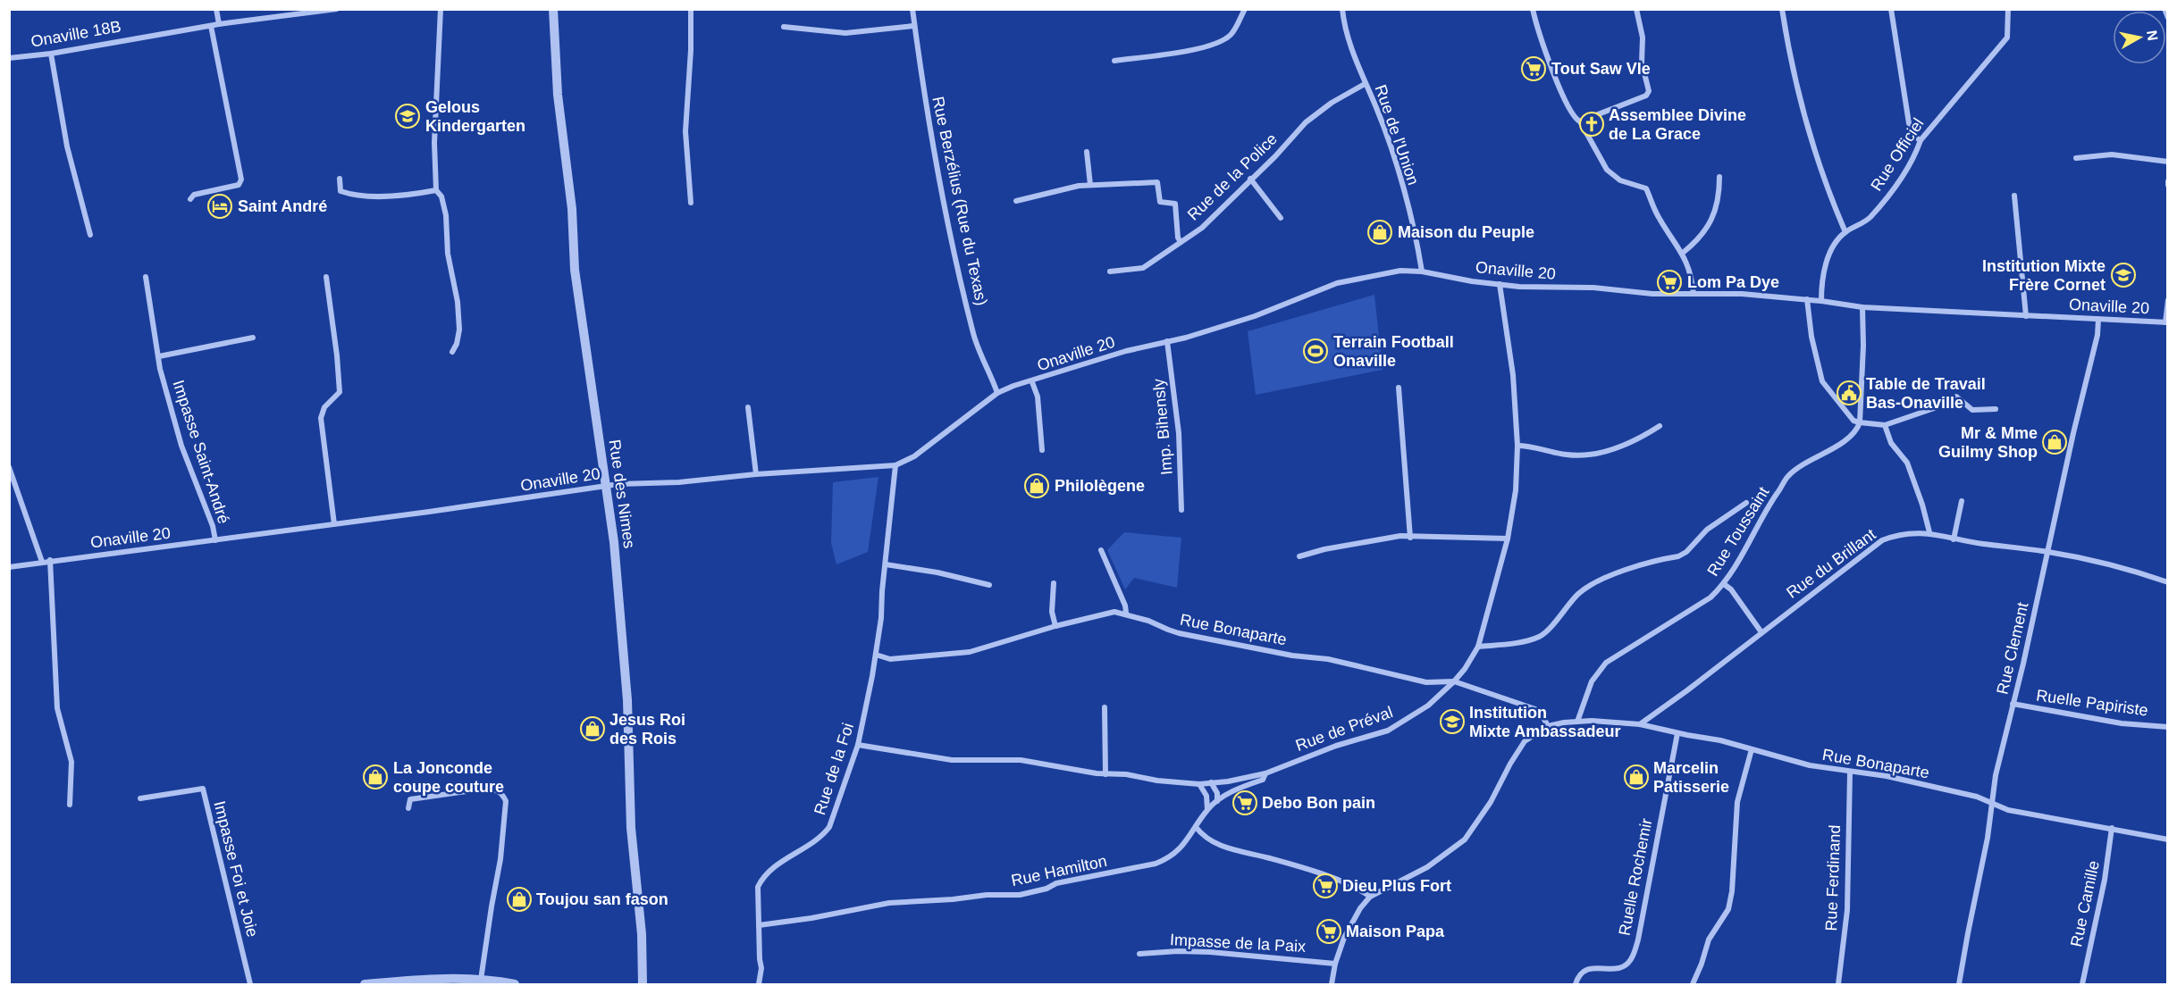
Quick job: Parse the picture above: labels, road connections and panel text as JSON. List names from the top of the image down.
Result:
{
  "streets": {
    "street": [
      "Onaville 18B",
      "Rue de l'Union",
      "Rue Officiel",
      "Rue de la Police",
      "Rue Berzélius (Rue du Texas)",
      "Onaville 20",
      "Imp. Bihensly",
      "Impasse Saint-André",
      "Rue des Nimes",
      "Rue Toussaint",
      "Rue du Brillant",
      "Rue Bonaparte",
      "Rue Clement",
      "Ruelle Papiriste",
      "Rue de Préval",
      "Rue de la Foi",
      "Impasse Foi et Joie",
      "Rue Hamilton",
      "Ruelle Rochemir",
      "Rue Ferdinand",
      "Rue Camille",
      "Impasse de la Paix"
    ]
  },
  "crossings": [
    ["Rue de l'Union", "Rue de la Police"],
    ["Rue de l'Union", "Onaville 20"],
    ["Rue Officiel", "Onaville 20"],
    ["Rue Berzélius (Rue du Texas)", "Onaville 20"],
    ["Onaville 20", "Imp. Bihensly"],
    ["Onaville 20", "Impasse Saint-André"],
    ["Onaville 20", "Rue des Nimes"],
    ["Onaville 20", "Rue Clement"],
    ["Onaville 20", "Rue de Préval"],
    ["Onaville 20", "Rue de la Foi"],
    ["Rue Toussaint", "Rue Bonaparte"],
    ["Rue du Brillant", "Rue Bonaparte"],
    ["Rue du Brillant", "Rue Clement"],
    ["Rue Bonaparte", "Rue Clement"],
    ["Rue Bonaparte", "Rue de Préval"],
    ["Rue Bonaparte", "Rue de la Foi"],
    ["Rue Bonaparte", "Ruelle Rochemir"],
    ["Rue Bonaparte", "Rue Ferdinand"],
    ["Rue Bonaparte", "Rue Camille"],
    ["Rue Clement", "Ruelle Papiriste"],
    ["Rue de Préval", "Rue de la Foi"],
    ["Rue de Préval", "Rue Hamilton"],
    ["Rue de la Foi", "Rue Hamilton"]
  ],
  "places": {
    "supermarket": [
      "Tout Saw Vle",
      "Lom Pa Dye",
      "Debo Bon pain",
      "Dieu Plus Fort",
      "Maison Papa"
    ],
    "school or university": ["Gelous Kindergarten", "Institution Mixte Frère Cornet", "Institution Mixte Ambassadeur"],
    "church": ["Assemblee Divine de La Grace"],
    "hotel": ["Saint André"],
    "shop": [
      "Maison du Peuple",
      "Mr & Mme Guilmy Shop",
      "Philolègene",
      "Jesus Roi des Rois",
      "La Jonconde coupe couture",
      "Marcelin Patisserie",
      "Toujou san fason"
    ],
    "sports": ["Terrain Football Onaville"],
    "public building": ["Table de Travail Bas-Onaville"]
  },
  "north": "right"
}
